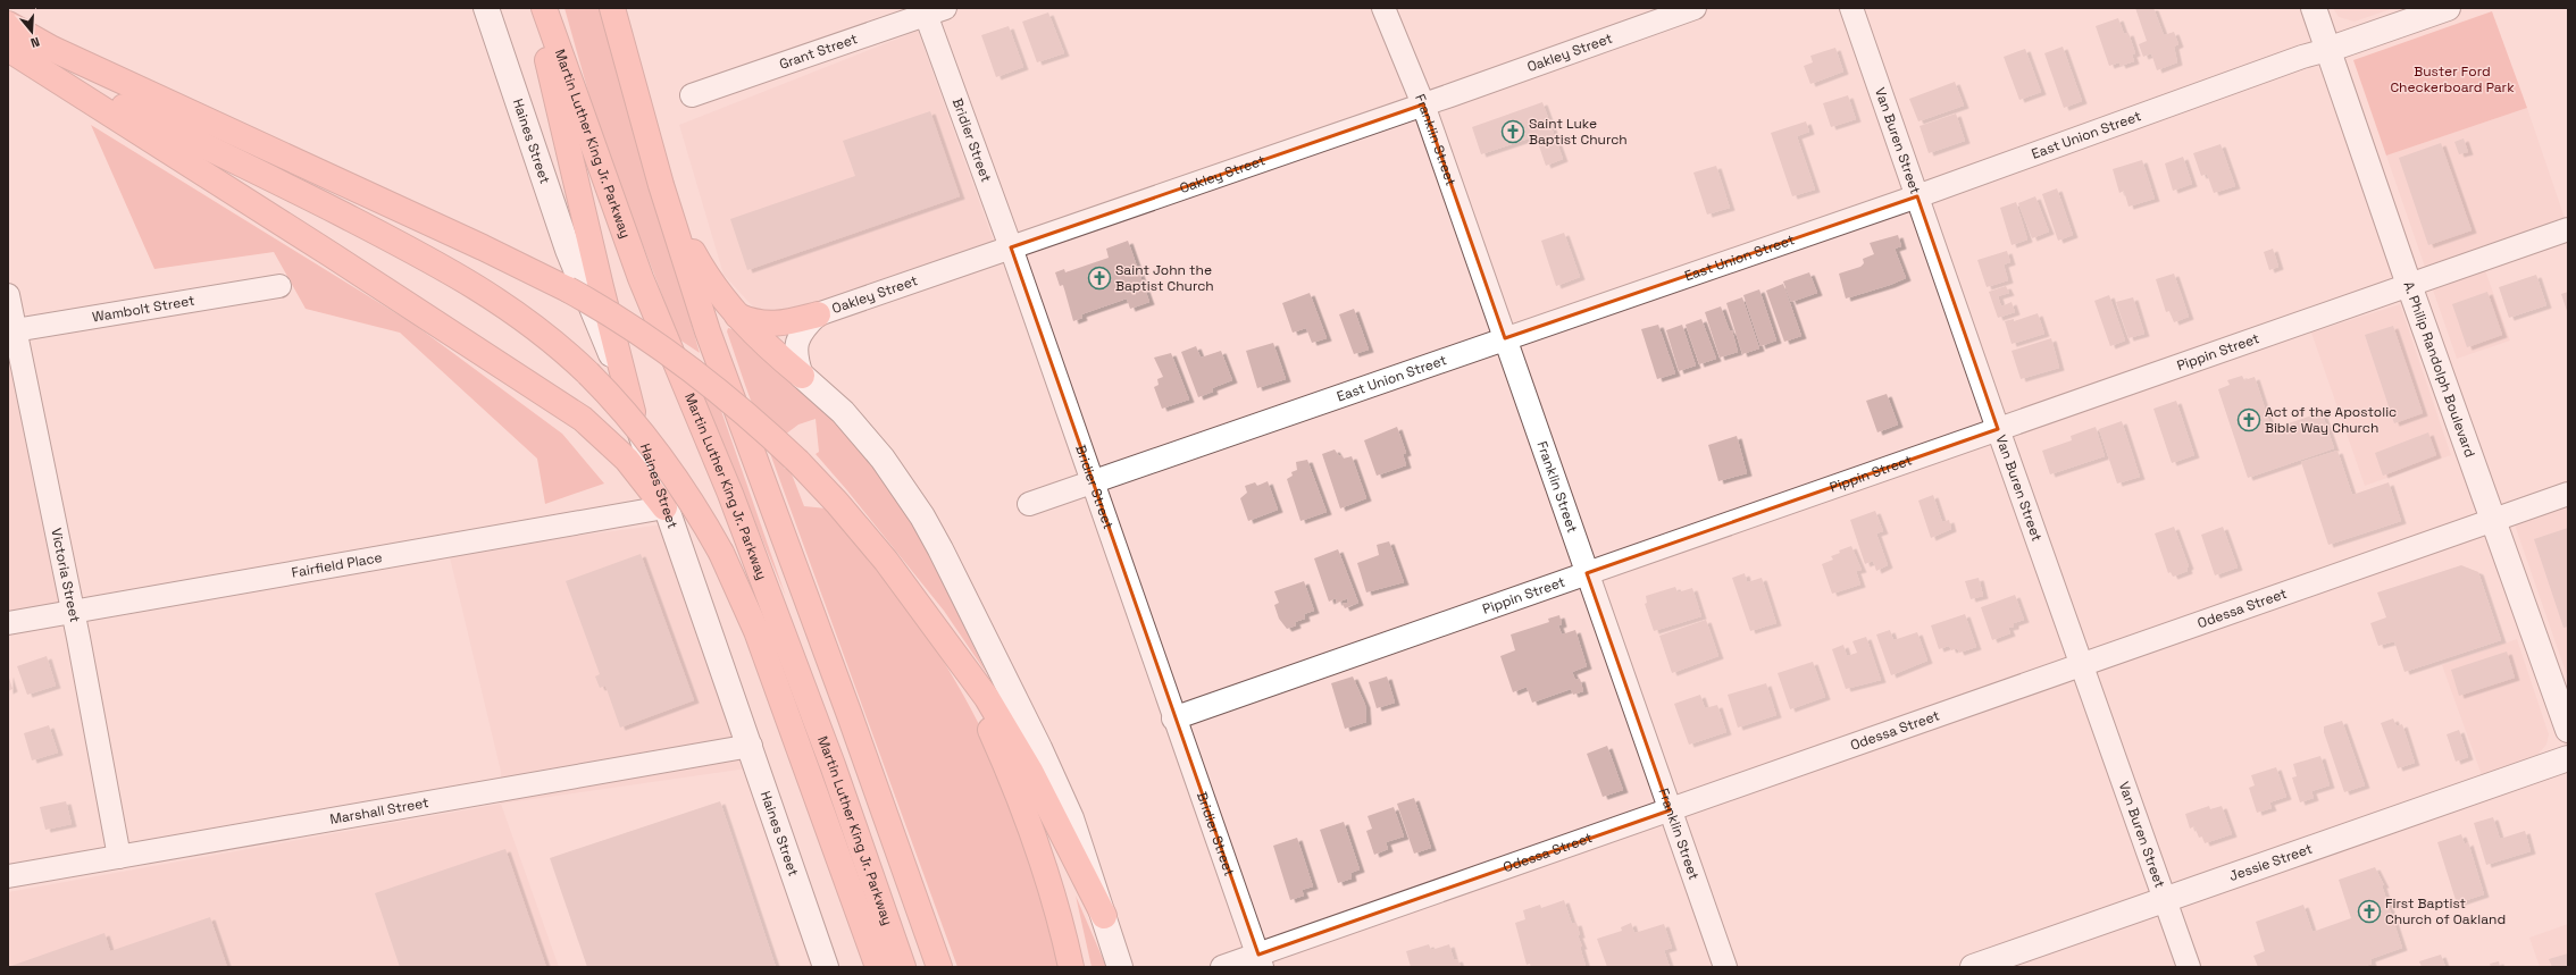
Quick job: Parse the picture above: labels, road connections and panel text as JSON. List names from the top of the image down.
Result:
{
  "streets": {
    "highway": ["Martin Luther King Jr. Parkway"],
    "street": [
      "Grant Street",
      "Oakley Street",
      "East Union Street",
      "Bridier Street",
      "Franklin Street",
      "Van Buren Street",
      "Haines Street",
      "Wambolt Street",
      "Pippin Street",
      "A. Philip Randolph Boulevard",
      "Fairfield Place",
      "Victoria Street",
      "Odessa Street",
      "Marshall Street",
      "Jessie Street"
    ]
  },
  "crossings": [
    ["Grant Street", "Bridier Street"],
    ["Oakley Street", "Bridier Street"],
    ["Oakley Street", "Franklin Street"],
    ["East Union Street", "Bridier Street"],
    ["East Union Street", "Franklin Street"],
    ["East Union Street", "Van Buren Street"],
    ["East Union Street", "A. Philip Randolph Boulevard"],
    ["Bridier Street", "Pippin Street"],
    ["Bridier Street", "Odessa Street"],
    ["Franklin Street", "Pippin Street"],
    ["Franklin Street", "Odessa Street"],
    ["Van Buren Street", "Pippin Street"],
    ["Van Buren Street", "Odessa Street"],
    ["Van Buren Street", "Jessie Street"],
    ["Haines Street", "Fairfield Place"],
    ["Haines Street", "Marshall Street"],
    ["Wambolt Street", "Victoria Street"],
    ["Pippin Street", "A. Philip Randolph Boulevard"],
    ["A. Philip Randolph Boulevard", "Odessa Street"],
    ["Fairfield Place", "Victoria Street"],
    ["Victoria Street", "Marshall Street"]
  ],
  "parks": ["Buster Ford Checkerboard Park"],
  "places": {
    "church": [
      "Saint Luke Baptist Church",
      "Saint John the Baptist Church",
      "Act of the Apostolic Bible Way Church",
      "First Baptist Church of Oakland"
    ]
  },
  "north": "bottom"
}
